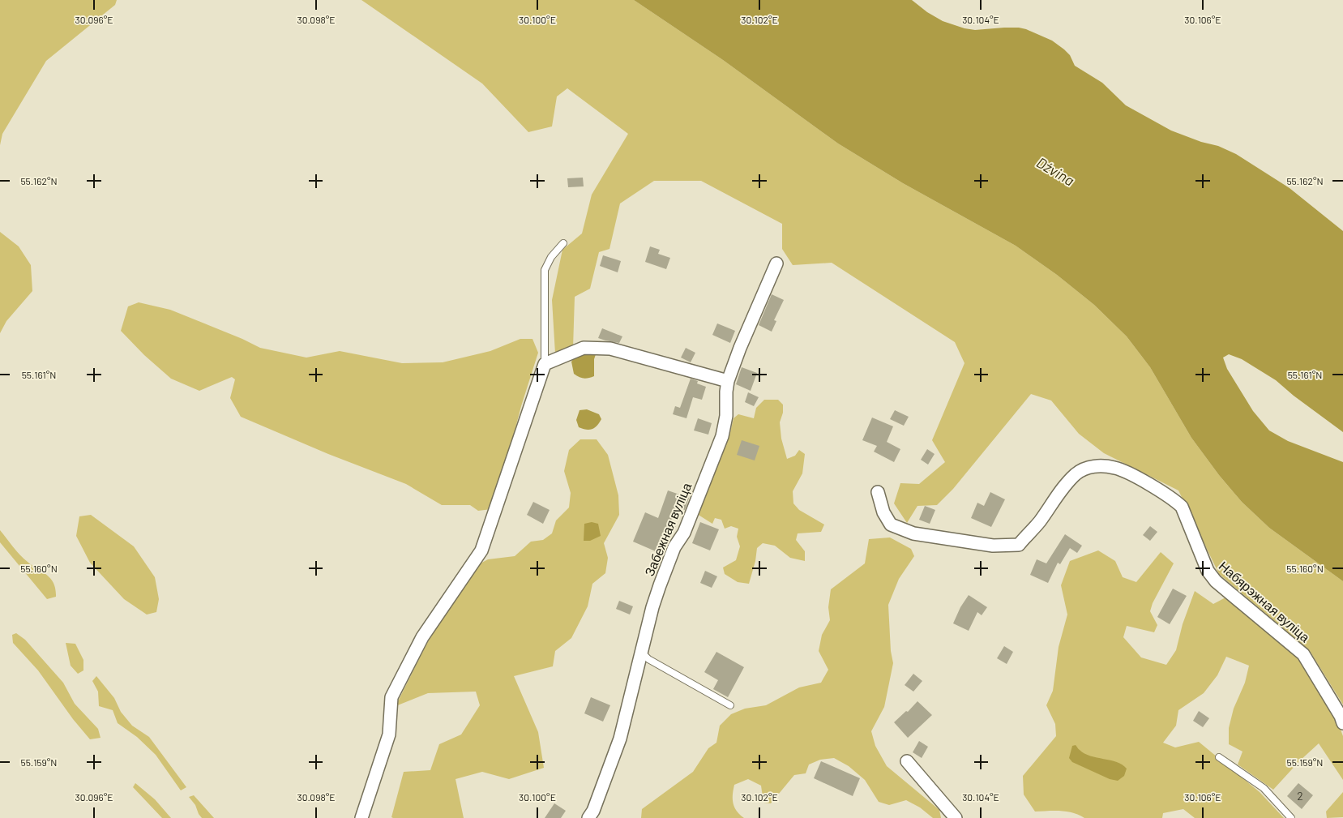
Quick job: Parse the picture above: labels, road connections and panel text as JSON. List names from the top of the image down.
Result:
{
  "streets": {
    "street": ["Забежная вуліца", "Набярэжная вуліца"]
  },
  "water": ["Dźvina"],
  "house_numbers": ["2"],
  "coordinates": [
    "30.096°E",
    "30.098°E",
    "30.100°E",
    "30.102°E",
    "30.104°E",
    "30.106°E",
    "55.162°N",
    "55.161°N",
    "55.160°N",
    "55.159°N"
  ]
}
